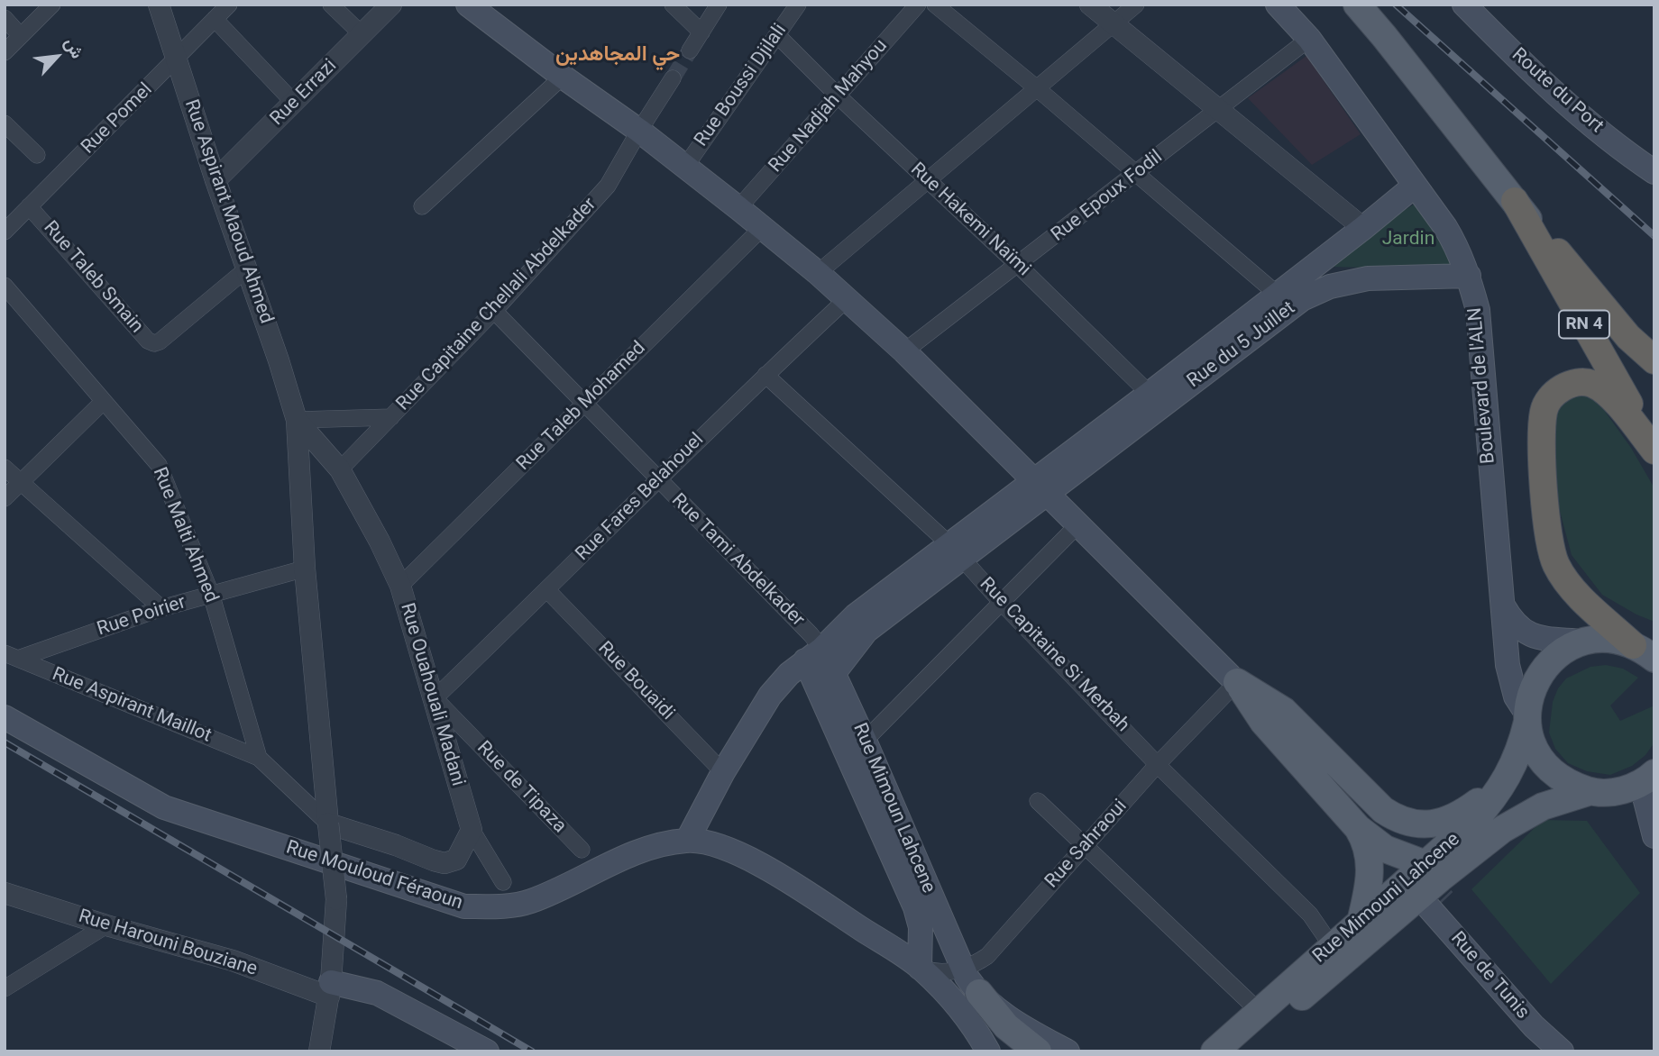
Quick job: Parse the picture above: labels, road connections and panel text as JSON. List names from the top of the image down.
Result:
{
  "streets": {
    "highway": ["RN 4"],
    "main road": [
      "Route du Port",
      "Rue du 5 Juillet",
      "Boulevard de l'ALN",
      "Rue Mimoun Lahcene",
      "Rue Mouloud Féraoun",
      "Rue Mimouni Lahcene",
      "Rue de Tunis"
    ],
    "street": [
      "Rue Boussi Djilali",
      "Rue Errazi",
      "Rue Nadjah Mahyou",
      "Rue Pomel",
      "Rue Epoux Fodil",
      "Rue Aspirant Maoud Ahmed",
      "Rue Hakemi Naïmi",
      "Rue Taleb Smain",
      "Rue Capitaine Chellali Abdelkader",
      "Rue Taleb Mohamed",
      "Rue Fares Belahouel",
      "Rue Malti Ahmed",
      "Rue Tami Abdelkader",
      "Rue Poirier",
      "Rue Capitaine Si Merbah",
      "Rue Bouaidi",
      "Rue Ouahouali Madani",
      "Rue Aspirant Maillot",
      "Rue de Tipaza",
      "Rue Sahraoui",
      "Rue Harouni Bouziane"
    ]
  },
  "crossings": [
    ["Rue Boussi Djilali", "Rue Hakemi Naïmi"],
    ["Rue Errazi", "Rue Aspirant Maoud Ahmed"],
    ["Rue Nadjah Mahyou", "Rue Hakemi Naïmi"],
    ["Rue Pomel", "Rue Aspirant Maoud Ahmed"],
    ["Rue Pomel", "Rue Taleb Smain"],
    ["Rue Epoux Fodil", "Rue Hakemi Naïmi"],
    ["Rue Epoux Fodil", "Boulevard de l'ALN"],
    ["Rue Aspirant Maoud Ahmed", "Rue Taleb Smain"],
    ["Rue Aspirant Maoud Ahmed", "Rue Ouahouali Madani"],
    ["Rue Hakemi Naïmi", "Rue du 5 Juillet"],
    ["Rue Capitaine Chellali Abdelkader", "Rue Tami Abdelkader"],
    ["Rue Capitaine Chellali Abdelkader", "Rue Ouahouali Madani"],
    ["Rue du 5 Juillet", "Boulevard de l'ALN"],
    ["Boulevard de l'ALN", "Rue Mimouni Lahcene"],
    ["Rue Taleb Mohamed", "Rue Tami Abdelkader"],
    ["Rue Taleb Mohamed", "Rue Ouahouali Madani"],
    ["Rue Fares Belahouel", "Rue Tami Abdelkader"],
    ["Rue Fares Belahouel", "Rue Capitaine Si Merbah"],
    ["Rue Fares Belahouel", "Rue Bouaidi"],
    ["Rue Fares Belahouel", "Rue Ouahouali Madani"],
    ["Rue Fares Belahouel", "Rue de Tipaza"],
    ["Rue Malti Ahmed", "Rue Poirier"],
    ["Rue Malti Ahmed", "Rue Aspirant Maillot"],
    ["Rue Tami Abdelkader", "Rue Mimoun Lahcene"],
    ["Rue Poirier", "Rue Aspirant Maillot"],
    ["Rue Capitaine Si Merbah", "Rue Sahraoui"],
    ["Rue Capitaine Si Merbah", "Rue Mimouni Lahcene"],
    ["Rue Ouahouali Madani", "Rue de Tipaza"],
    ["Rue Mimoun Lahcene", "Rue Sahraoui"],
    ["Rue Mimoun Lahcene", "Rue Mouloud Féraoun"],
    ["Rue Sahraoui", "Rue Mouloud Féraoun"],
    ["Rue Mimouni Lahcene", "Rue de Tunis"]
  ],
  "districts": ["حي المجاهدين"],
  "parks": ["Jardin"],
  "north": "top right"
}
